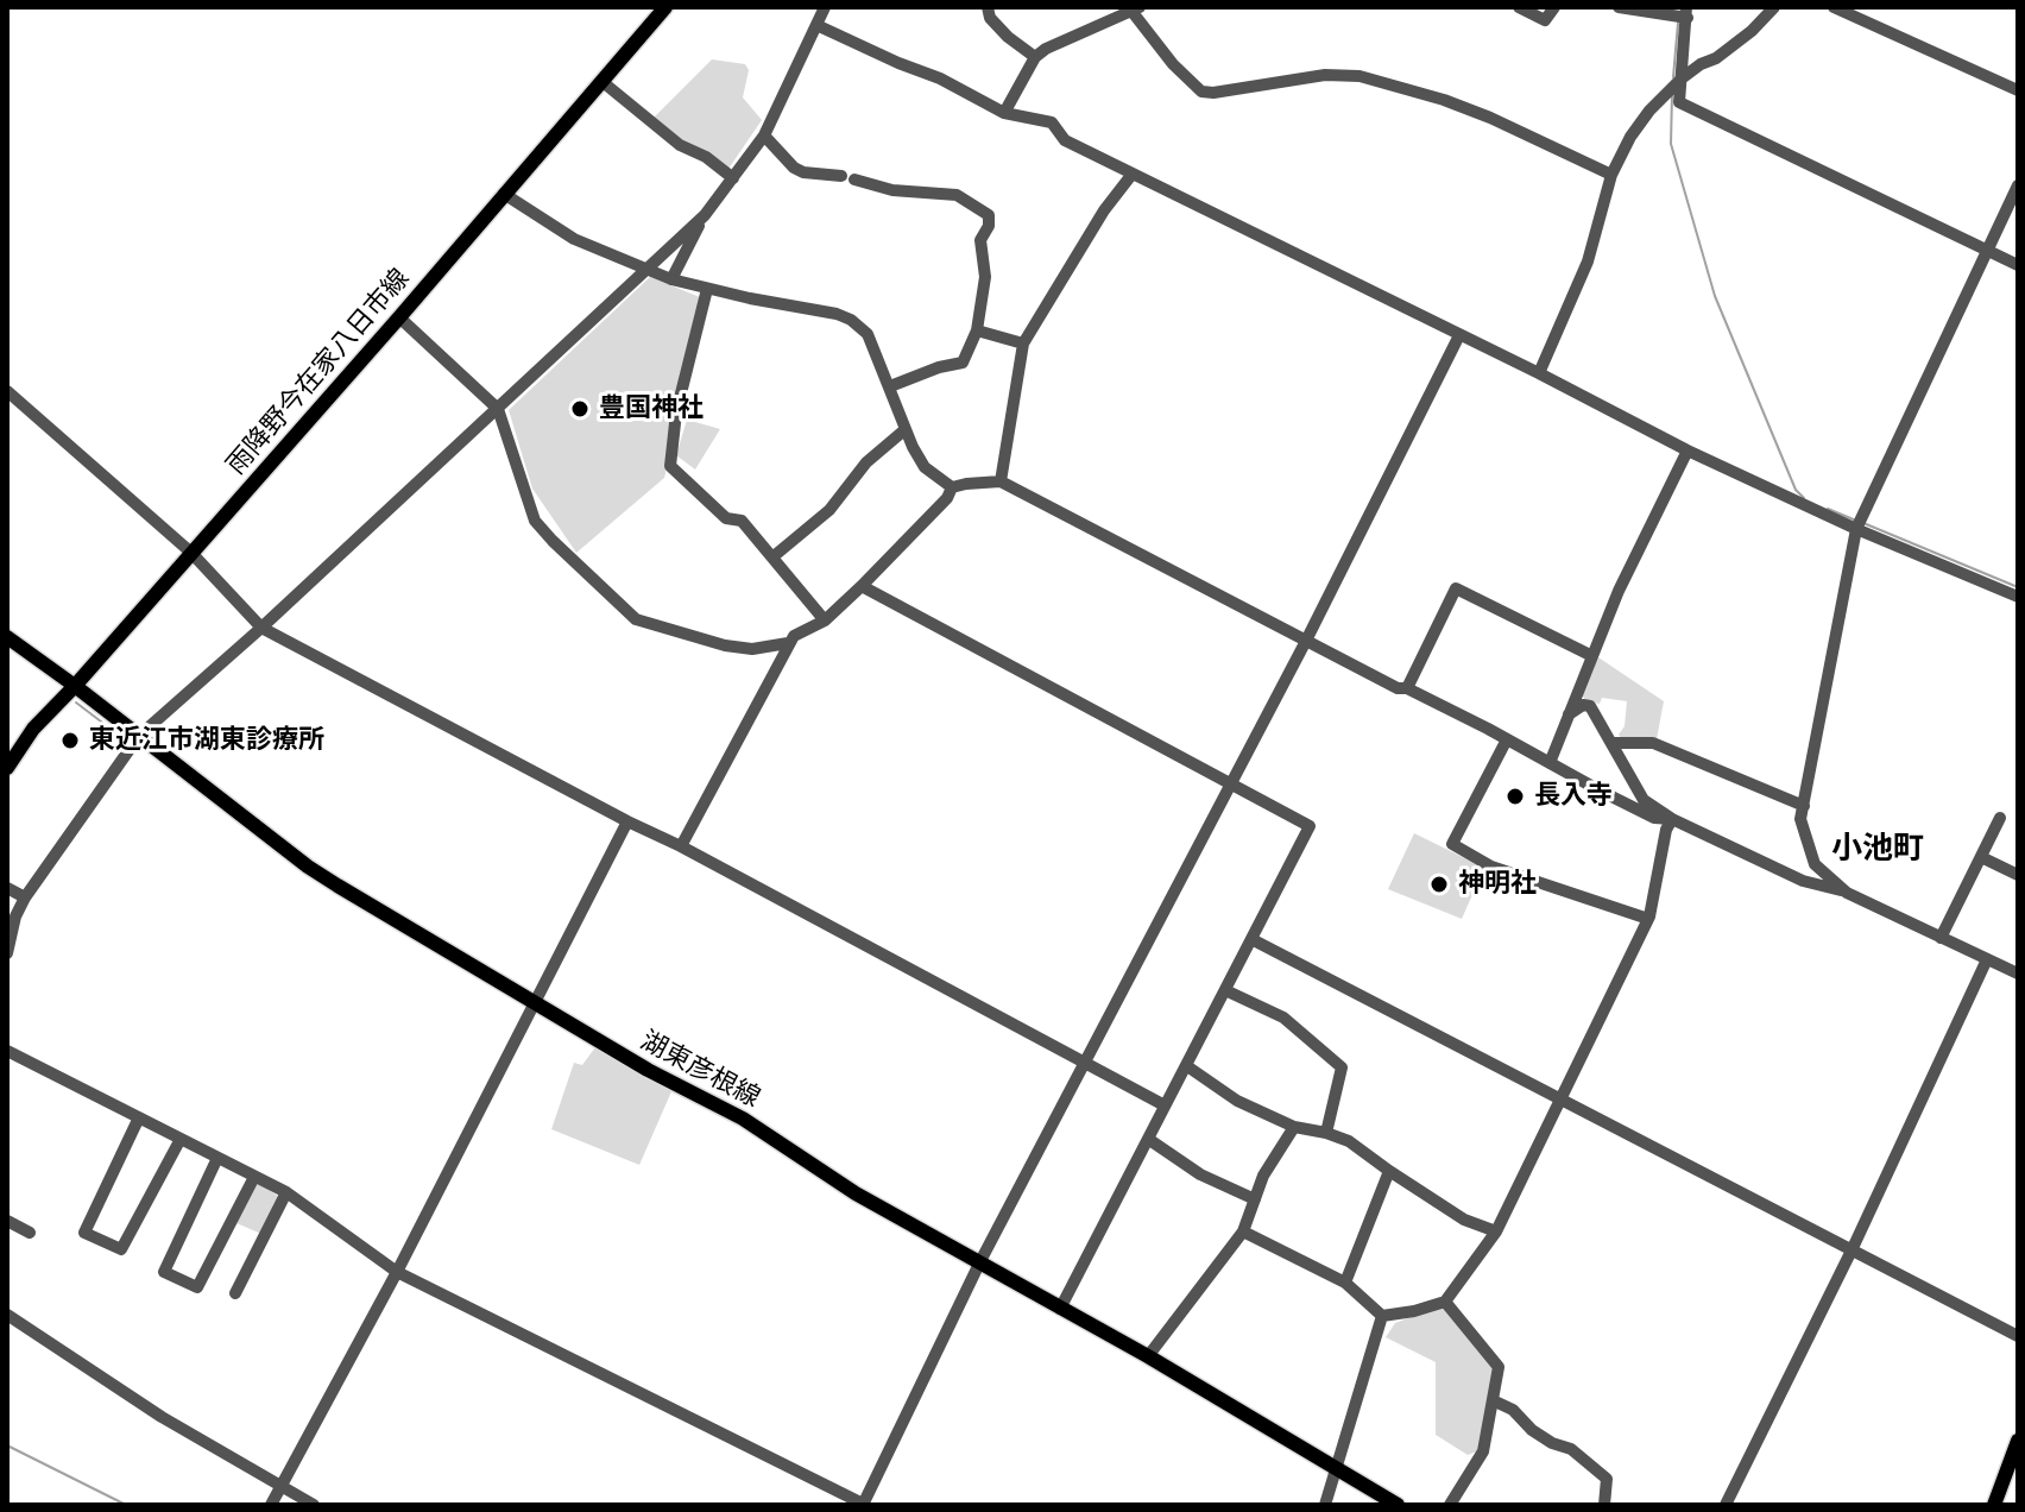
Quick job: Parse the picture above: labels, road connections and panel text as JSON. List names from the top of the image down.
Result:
{
  "streets": {
    "main road": ["雨降野今在家八日市線", "湖東彦根線"]
  },
  "crossings": [
    ["雨降野今在家八日市線", "湖東彦根線"]
  ],
  "districts": ["小池町"],
  "places": [
    "豊国神社",
    "東近江市湖東診療所",
    "長入寺",
    "神明社"
  ]
}
